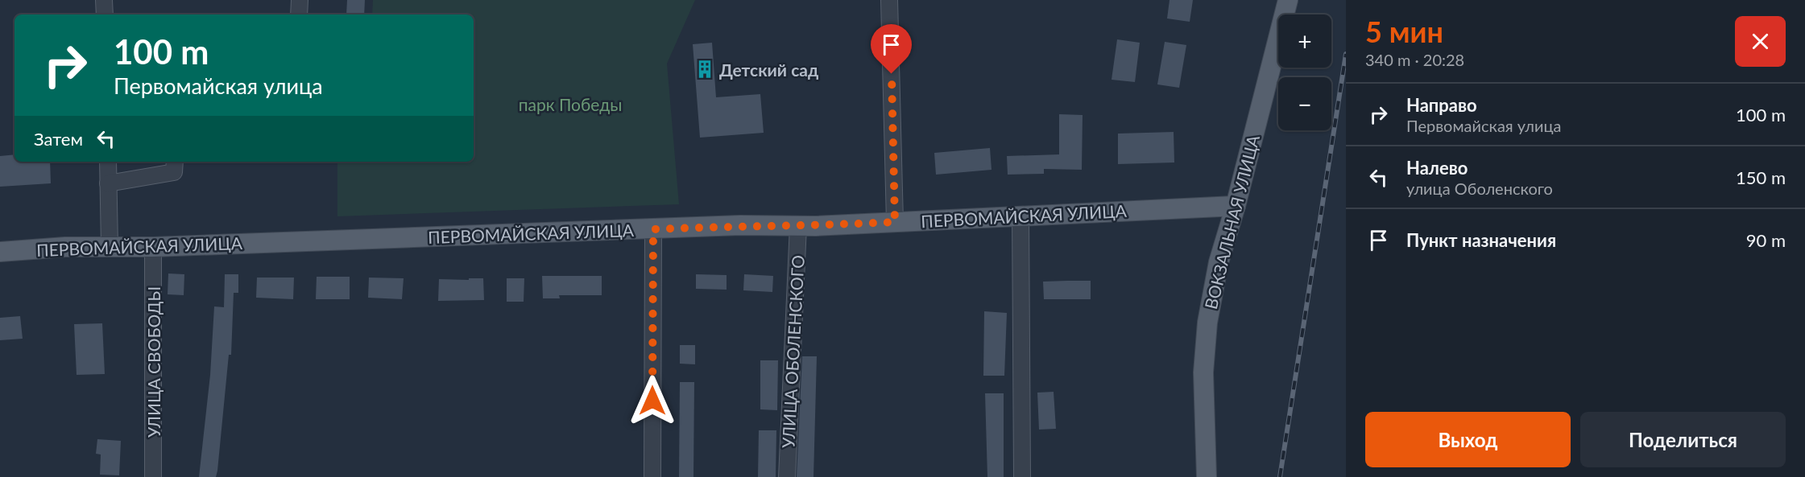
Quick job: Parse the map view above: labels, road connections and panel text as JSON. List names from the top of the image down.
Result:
{
  "streets": {
    "main road": ["ПЕРВОМАЙСКАЯ УЛИЦА", "ВОКЗАЛЬНАЯ УЛИЦА"],
    "street": ["УЛИЦА ОБОЛЕНСКОГО", "УЛИЦА СВОБОДЫ"]
  },
  "crossings": [
    ["ПЕРВОМАЙСКАЯ УЛИЦА", "ВОКЗАЛЬНАЯ УЛИЦА"],
    ["ПЕРВОМАЙСКАЯ УЛИЦА", "УЛИЦА ОБОЛЕНСКОГО"],
    ["ПЕРВОМАЙСКАЯ УЛИЦА", "УЛИЦА СВОБОДЫ"]
  ],
  "parks": ["парк Победы"],
  "places": {
    "building": ["Детский сад"]
  },
  "page": {
    "heading": ["5 мин", "340 m · 20:28"],
    "map_buttons": ["+", "−"],
    "turn": ["100 m", "Первомайская улица"],
    "list": [
      {
        "name": "Направо",
        "note": "Первомайская улица",
        "value": "100 m"
      },
      {
        "name": "Налево",
        "note": "улица Оболенского",
        "value": "150 m"
      },
      {
        "name": "Пункт назначения",
        "value": "90 m"
      }
    ],
    "then": "Затем",
    "buttons": ["Выход", "Поделиться"]
  }
}
